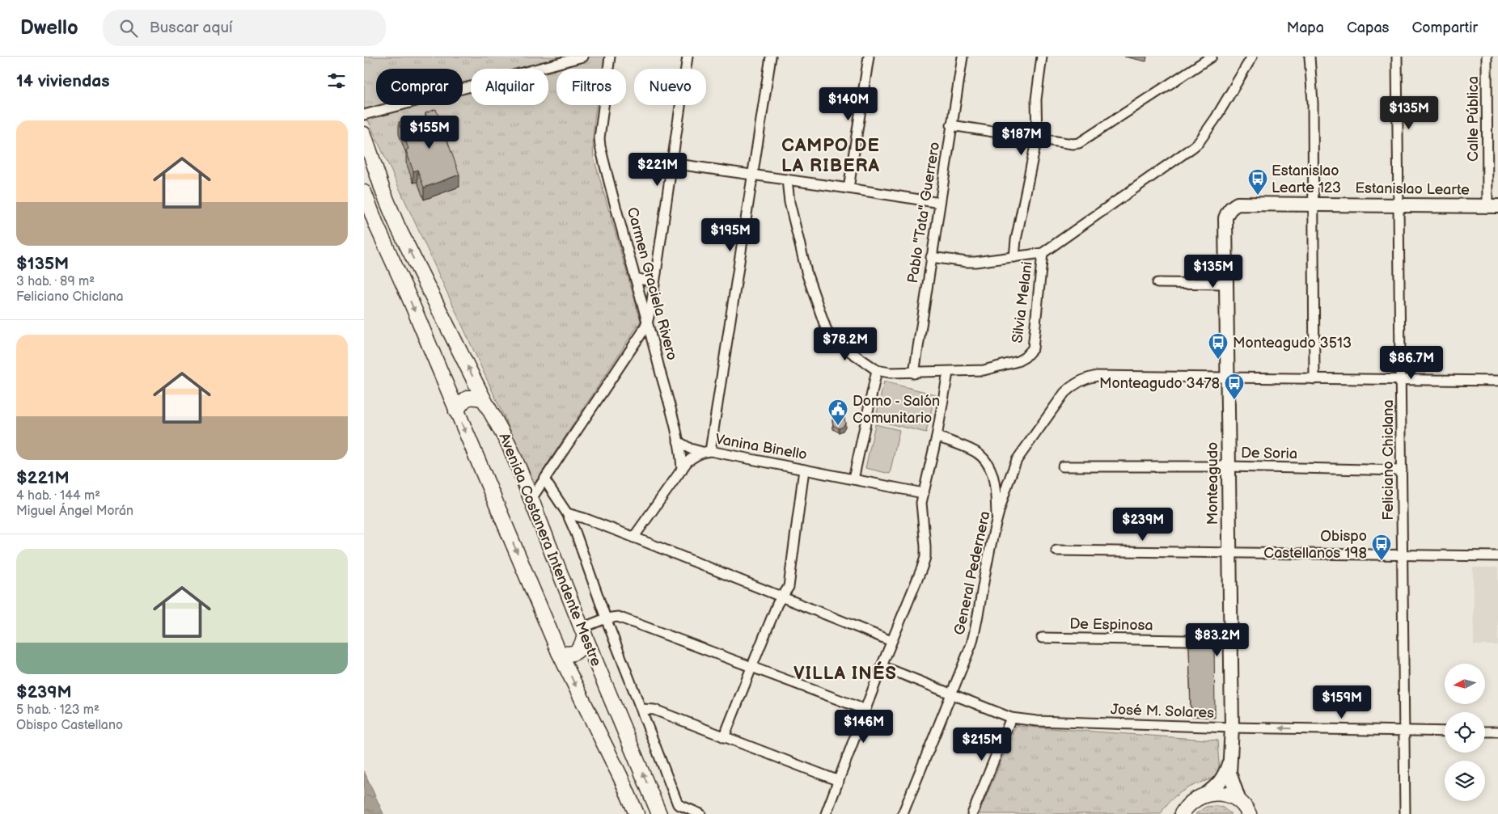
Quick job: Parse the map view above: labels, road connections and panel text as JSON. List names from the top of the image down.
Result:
{
  "streets": {
    "main road": ["Avenida Costanera Intendente Mestre"],
    "street": [
      "Calle Pública",
      "Estanislao Learte",
      "Pablo \"Tata\" Guerrero",
      "Carmen Graciela Rivero",
      "Silvia Melani",
      "Vanina Binello",
      "De Soria",
      "Feliciano Chiclana",
      "Monteagudo",
      "General Pedernera",
      "De Espinosa",
      "José M. Solares"
    ]
  },
  "crossings": [
    ["Calle Pública", "Estanislao Learte"],
    ["Estanislao Learte", "Feliciano Chiclana"],
    ["Estanislao Learte", "Monteagudo"],
    ["Carmen Graciela Rivero", "Vanina Binello"],
    ["De Soria", "Feliciano Chiclana"],
    ["De Soria", "Monteagudo"],
    ["Feliciano Chiclana", "General Pedernera"],
    ["Feliciano Chiclana", "José M. Solares"],
    ["Monteagudo", "General Pedernera"],
    ["Monteagudo", "De Espinosa"],
    ["Monteagudo", "José M. Solares"],
    ["General Pedernera", "José M. Solares"]
  ],
  "districts": ["CAMPO DE LA RIBERA", "VILLA INÉS"],
  "places": {
    "bus stop": [
      "Estanislao Learte 123",
      "Monteagudo 3513",
      "Monteagudo 3478",
      "Obispo Castellanos 198"
    ],
    "public building": ["Domo - Salón Comunitario"]
  },
  "north": "left",
  "page": {
    "header": "Dwello",
    "search": "Buscar aquí",
    "nav": ["Mapa", "Capas", "Compartir"],
    "heading": "14 viviendas",
    "chip": [
      "Comprar",
      "Alquilar",
      "Filtros",
      "Nuevo"
    ],
    "price": [
      "$140M",
      "$135M",
      "$155M",
      "$187M",
      "$221M",
      "$195M",
      "$135M",
      "$78.2M",
      "$86.7M",
      "$239M",
      "$83.2M",
      "$159M",
      "$146M",
      "$215M"
    ],
    "list": [
      {
        "name": "$135M",
        "note": "3 hab. · 89 m² · Feliciano Chiclana"
      },
      {
        "name": "$221M",
        "note": "4 hab. · 144 m² · Miguel Ángel Morán"
      },
      {
        "name": "$239M",
        "note": "5 hab. · 123 m² · Obispo Castellano"
      }
    ]
  }
}
